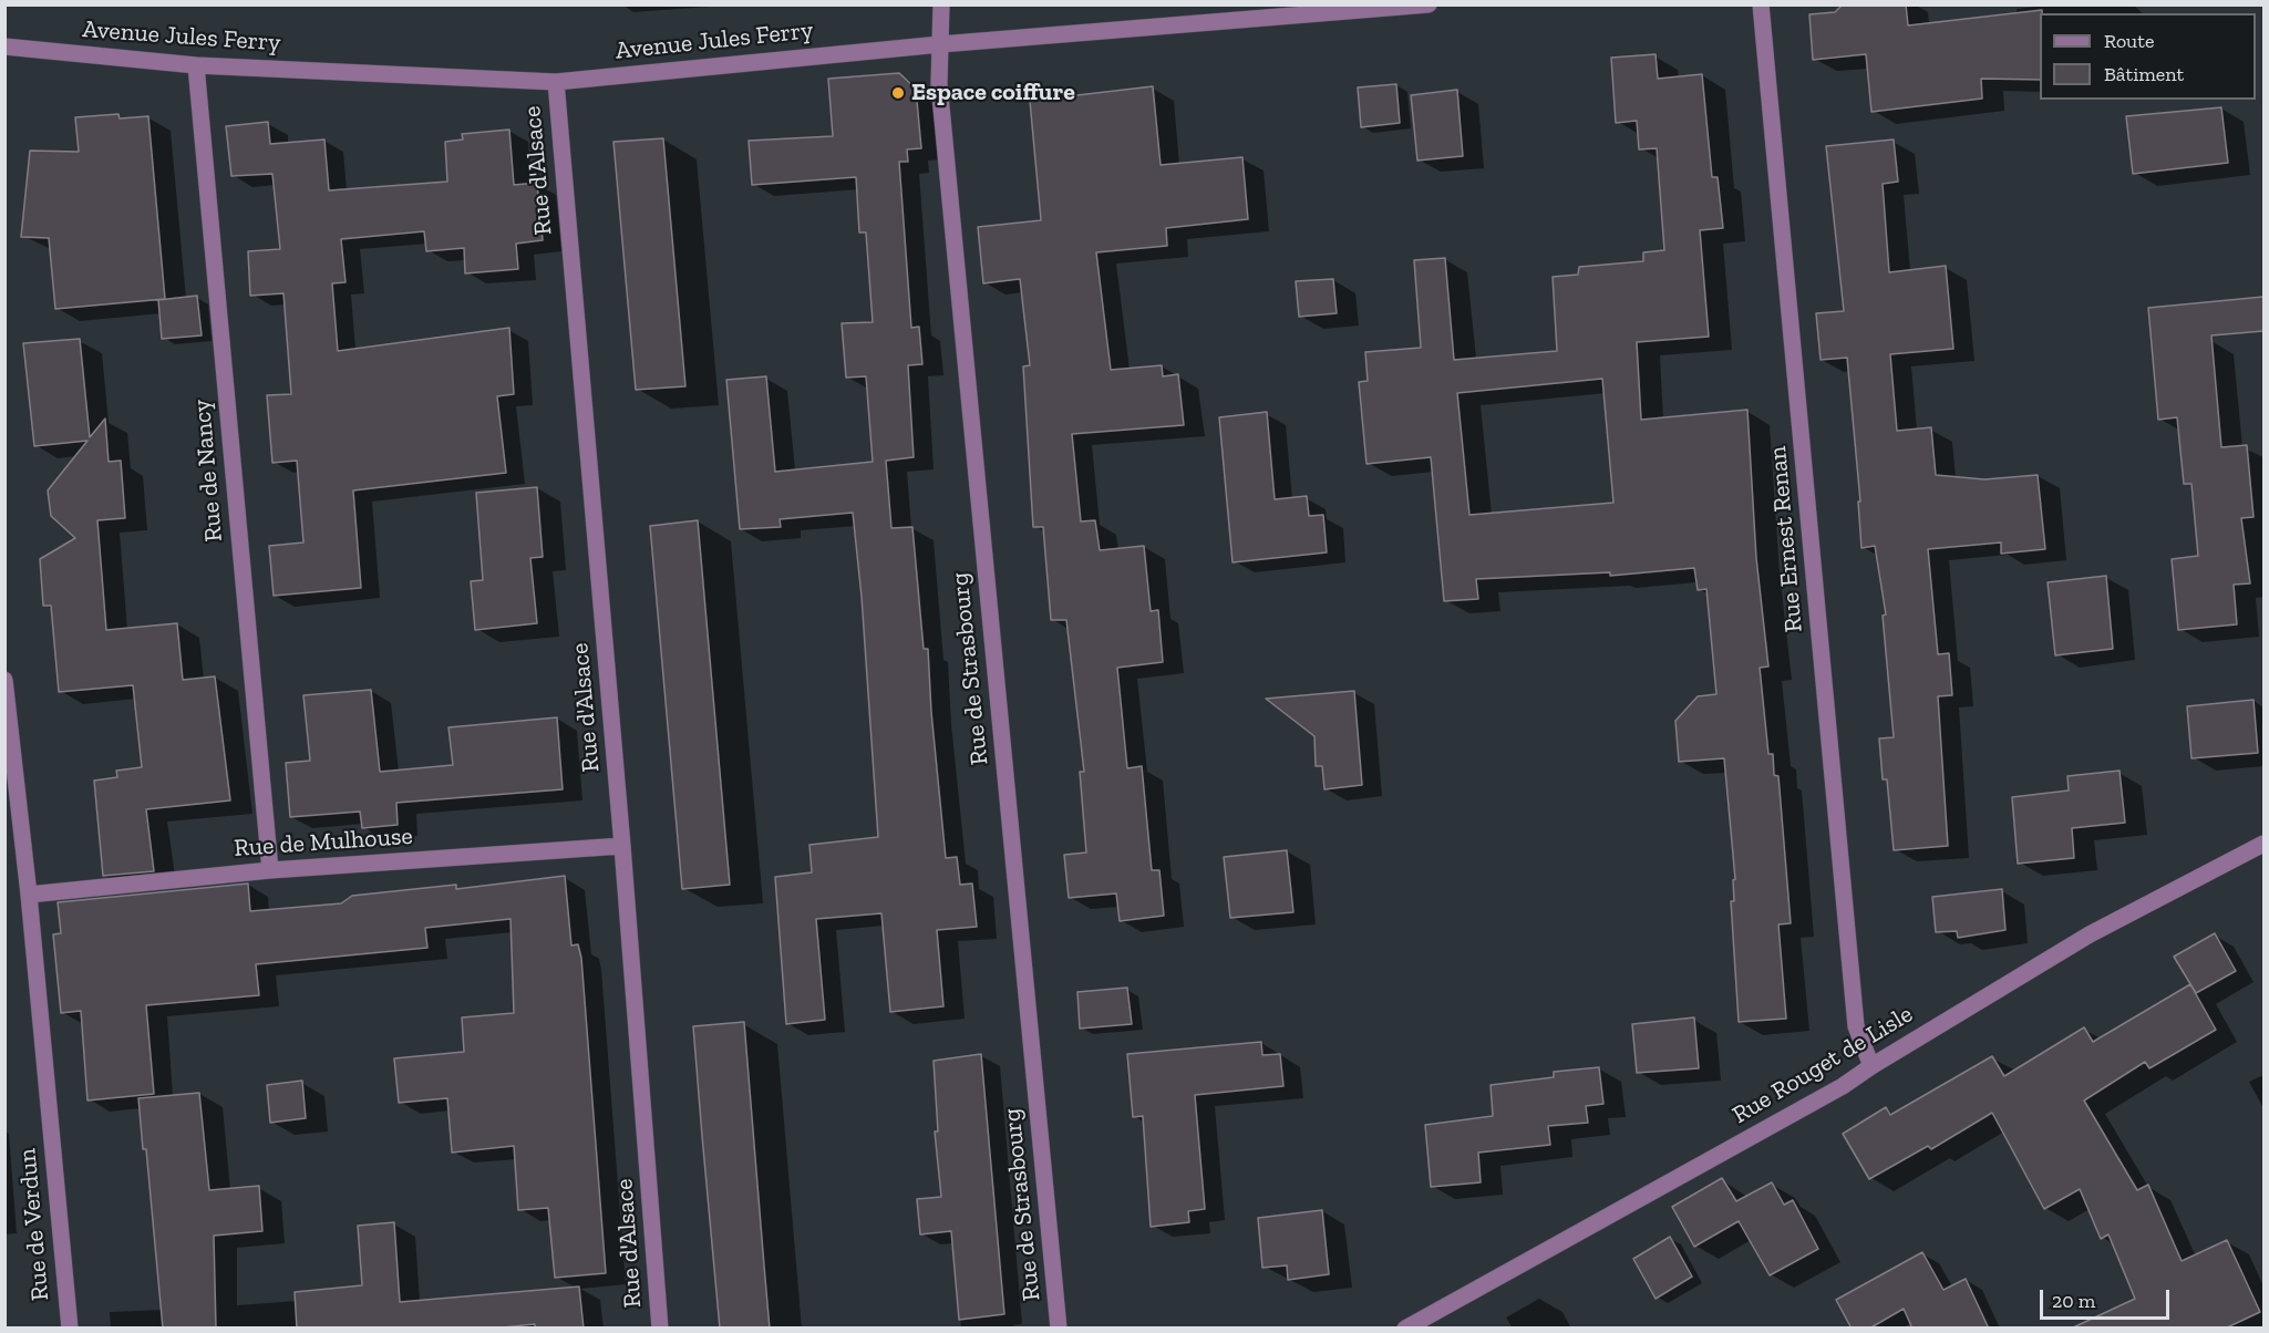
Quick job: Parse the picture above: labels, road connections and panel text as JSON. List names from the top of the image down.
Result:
{
  "streets": {
    "street": [
      "Avenue Jules Ferry",
      "Rue d'Alsace",
      "Rue de Nancy",
      "Rue Ernest Renan",
      "Rue de Strasbourg",
      "Rue de Mulhouse",
      "Rue Rouget de Lisle",
      "Rue de Verdun"
    ]
  },
  "crossings": [
    ["Avenue Jules Ferry", "Rue d'Alsace"],
    ["Avenue Jules Ferry", "Rue de Nancy"],
    ["Avenue Jules Ferry", "Rue de Strasbourg"],
    ["Rue d'Alsace", "Rue de Mulhouse"],
    ["Rue de Nancy", "Rue de Mulhouse"],
    ["Rue Ernest Renan", "Rue Rouget de Lisle"],
    ["Rue de Mulhouse", "Rue de Verdun"]
  ],
  "places": ["Espace coiffure"],
  "legend": ["Route", "Bâtiment"],
  "scale_bar": "20 m"
}
